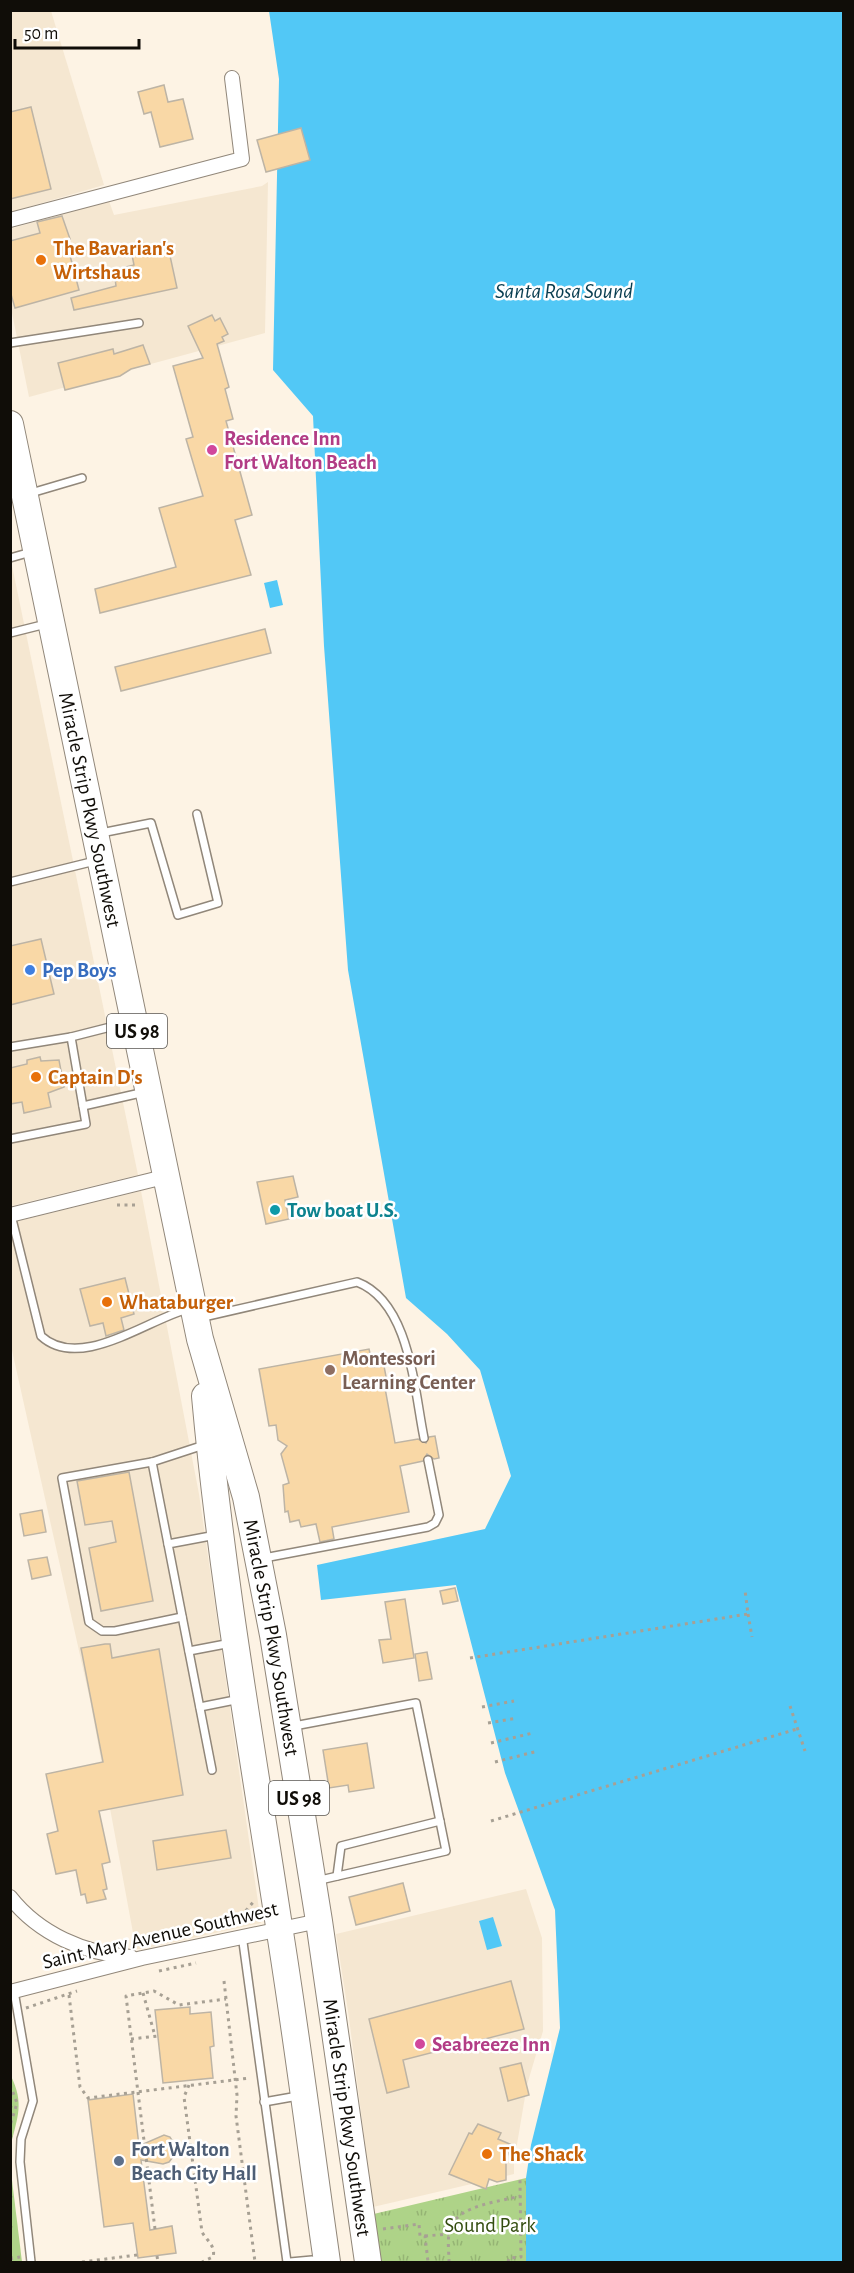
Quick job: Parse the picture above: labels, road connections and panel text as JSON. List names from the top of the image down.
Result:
{
  "streets": {
    "highway": ["Miracle Strip Pkwy Southwest", "US 98"],
    "street": ["Saint Mary Avenue Southwest"]
  },
  "crossings": [
    ["Miracle Strip Pkwy Southwest", "US 98"],
    ["Miracle Strip Pkwy Southwest", "Saint Mary Avenue Southwest"]
  ],
  "water": ["Santa Rosa Sound"],
  "parks": ["Sound Park"],
  "places": [
    "The Bavarian's Wirtshaus",
    "Residence Inn Fort Walton Beach",
    "Pep Boys",
    "Captain D's",
    "Tow boat U.S.",
    "Whataburger",
    "Montessori Learning Center",
    "Seabreeze Inn",
    "The Shack",
    "Fort Walton Beach City Hall"
  ],
  "scale_bar": "50 m"
}
